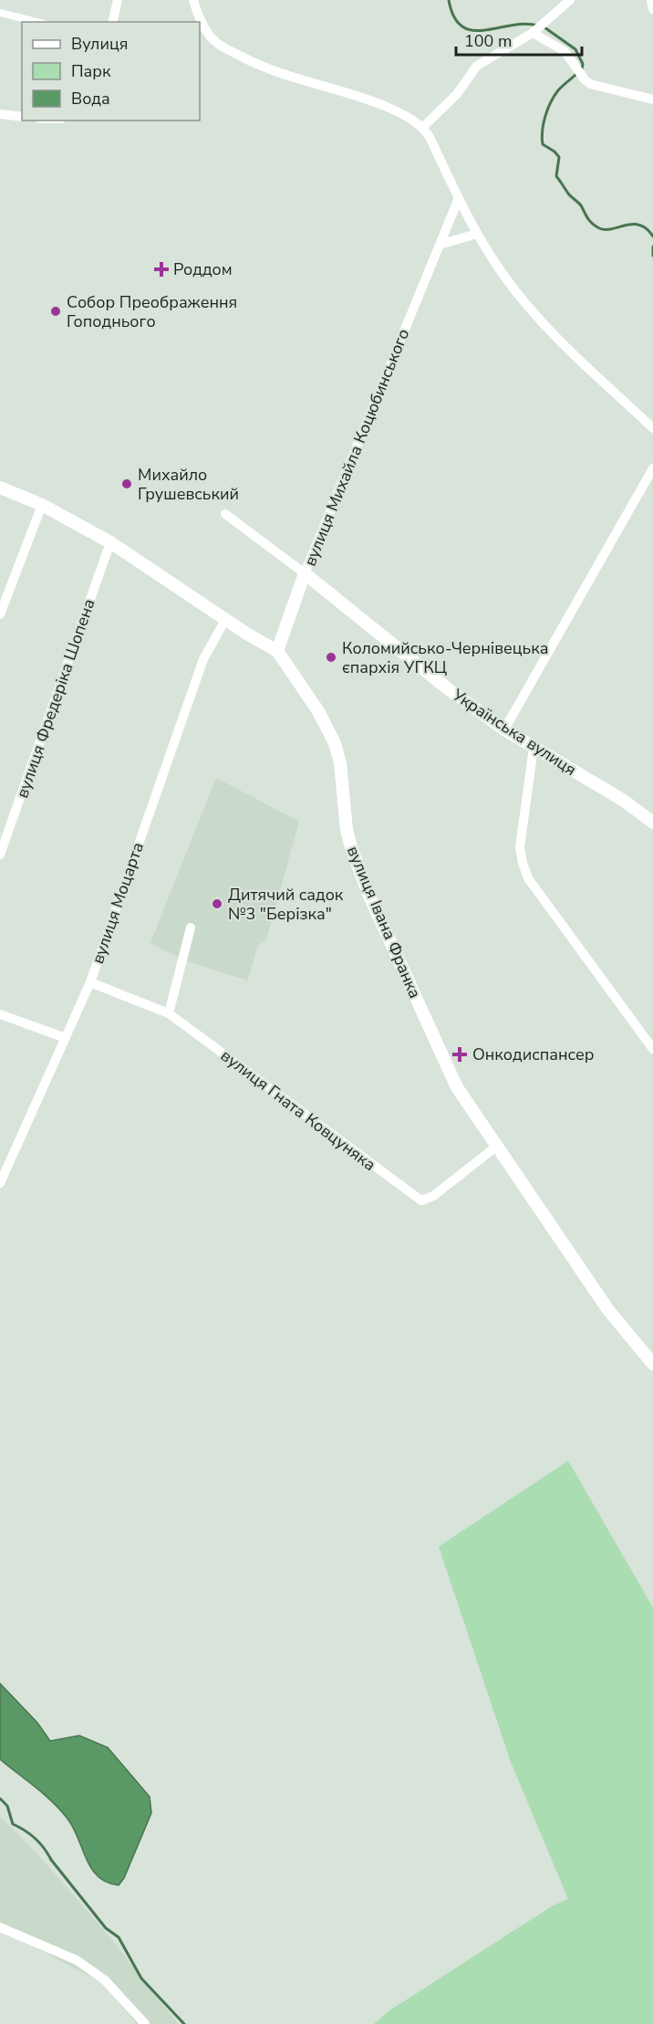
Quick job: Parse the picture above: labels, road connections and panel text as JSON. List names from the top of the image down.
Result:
{
  "streets": {
    "street": [
      "вулиця Михайла Коцюбинського",
      "вулиця Фредеріка Шопена",
      "Українська вулиця",
      "вулиця Моцарта",
      "вулиця Івана Франка",
      "вулиця Гната Ковцуняка"
    ]
  },
  "crossings": [
    ["вулиця Михайла Коцюбинського", "Українська вулиця"],
    ["вулиця Михайла Коцюбинського", "вулиця Івана Франка"],
    ["вулиця Фредеріка Шопена", "вулиця Івана Франка"],
    ["вулиця Моцарта", "вулиця Івана Франка"],
    ["вулиця Моцарта", "вулиця Гната Ковцуняка"],
    ["вулиця Івана Франка", "вулиця Гната Ковцуняка"]
  ],
  "places": {
    "health": ["Роддом", "Онкодиспансер"],
    "other": [
      "Собор Преображення Гоподнього",
      "Михайло Грушевський",
      "Коломийсько-Чернівецька єпархія УГКЦ",
      "Дитячий садок №3 \"Берізка\""
    ]
  },
  "legend": ["Вулиця", "Парк", "Вода"],
  "scale_bar": "100 m"
}
